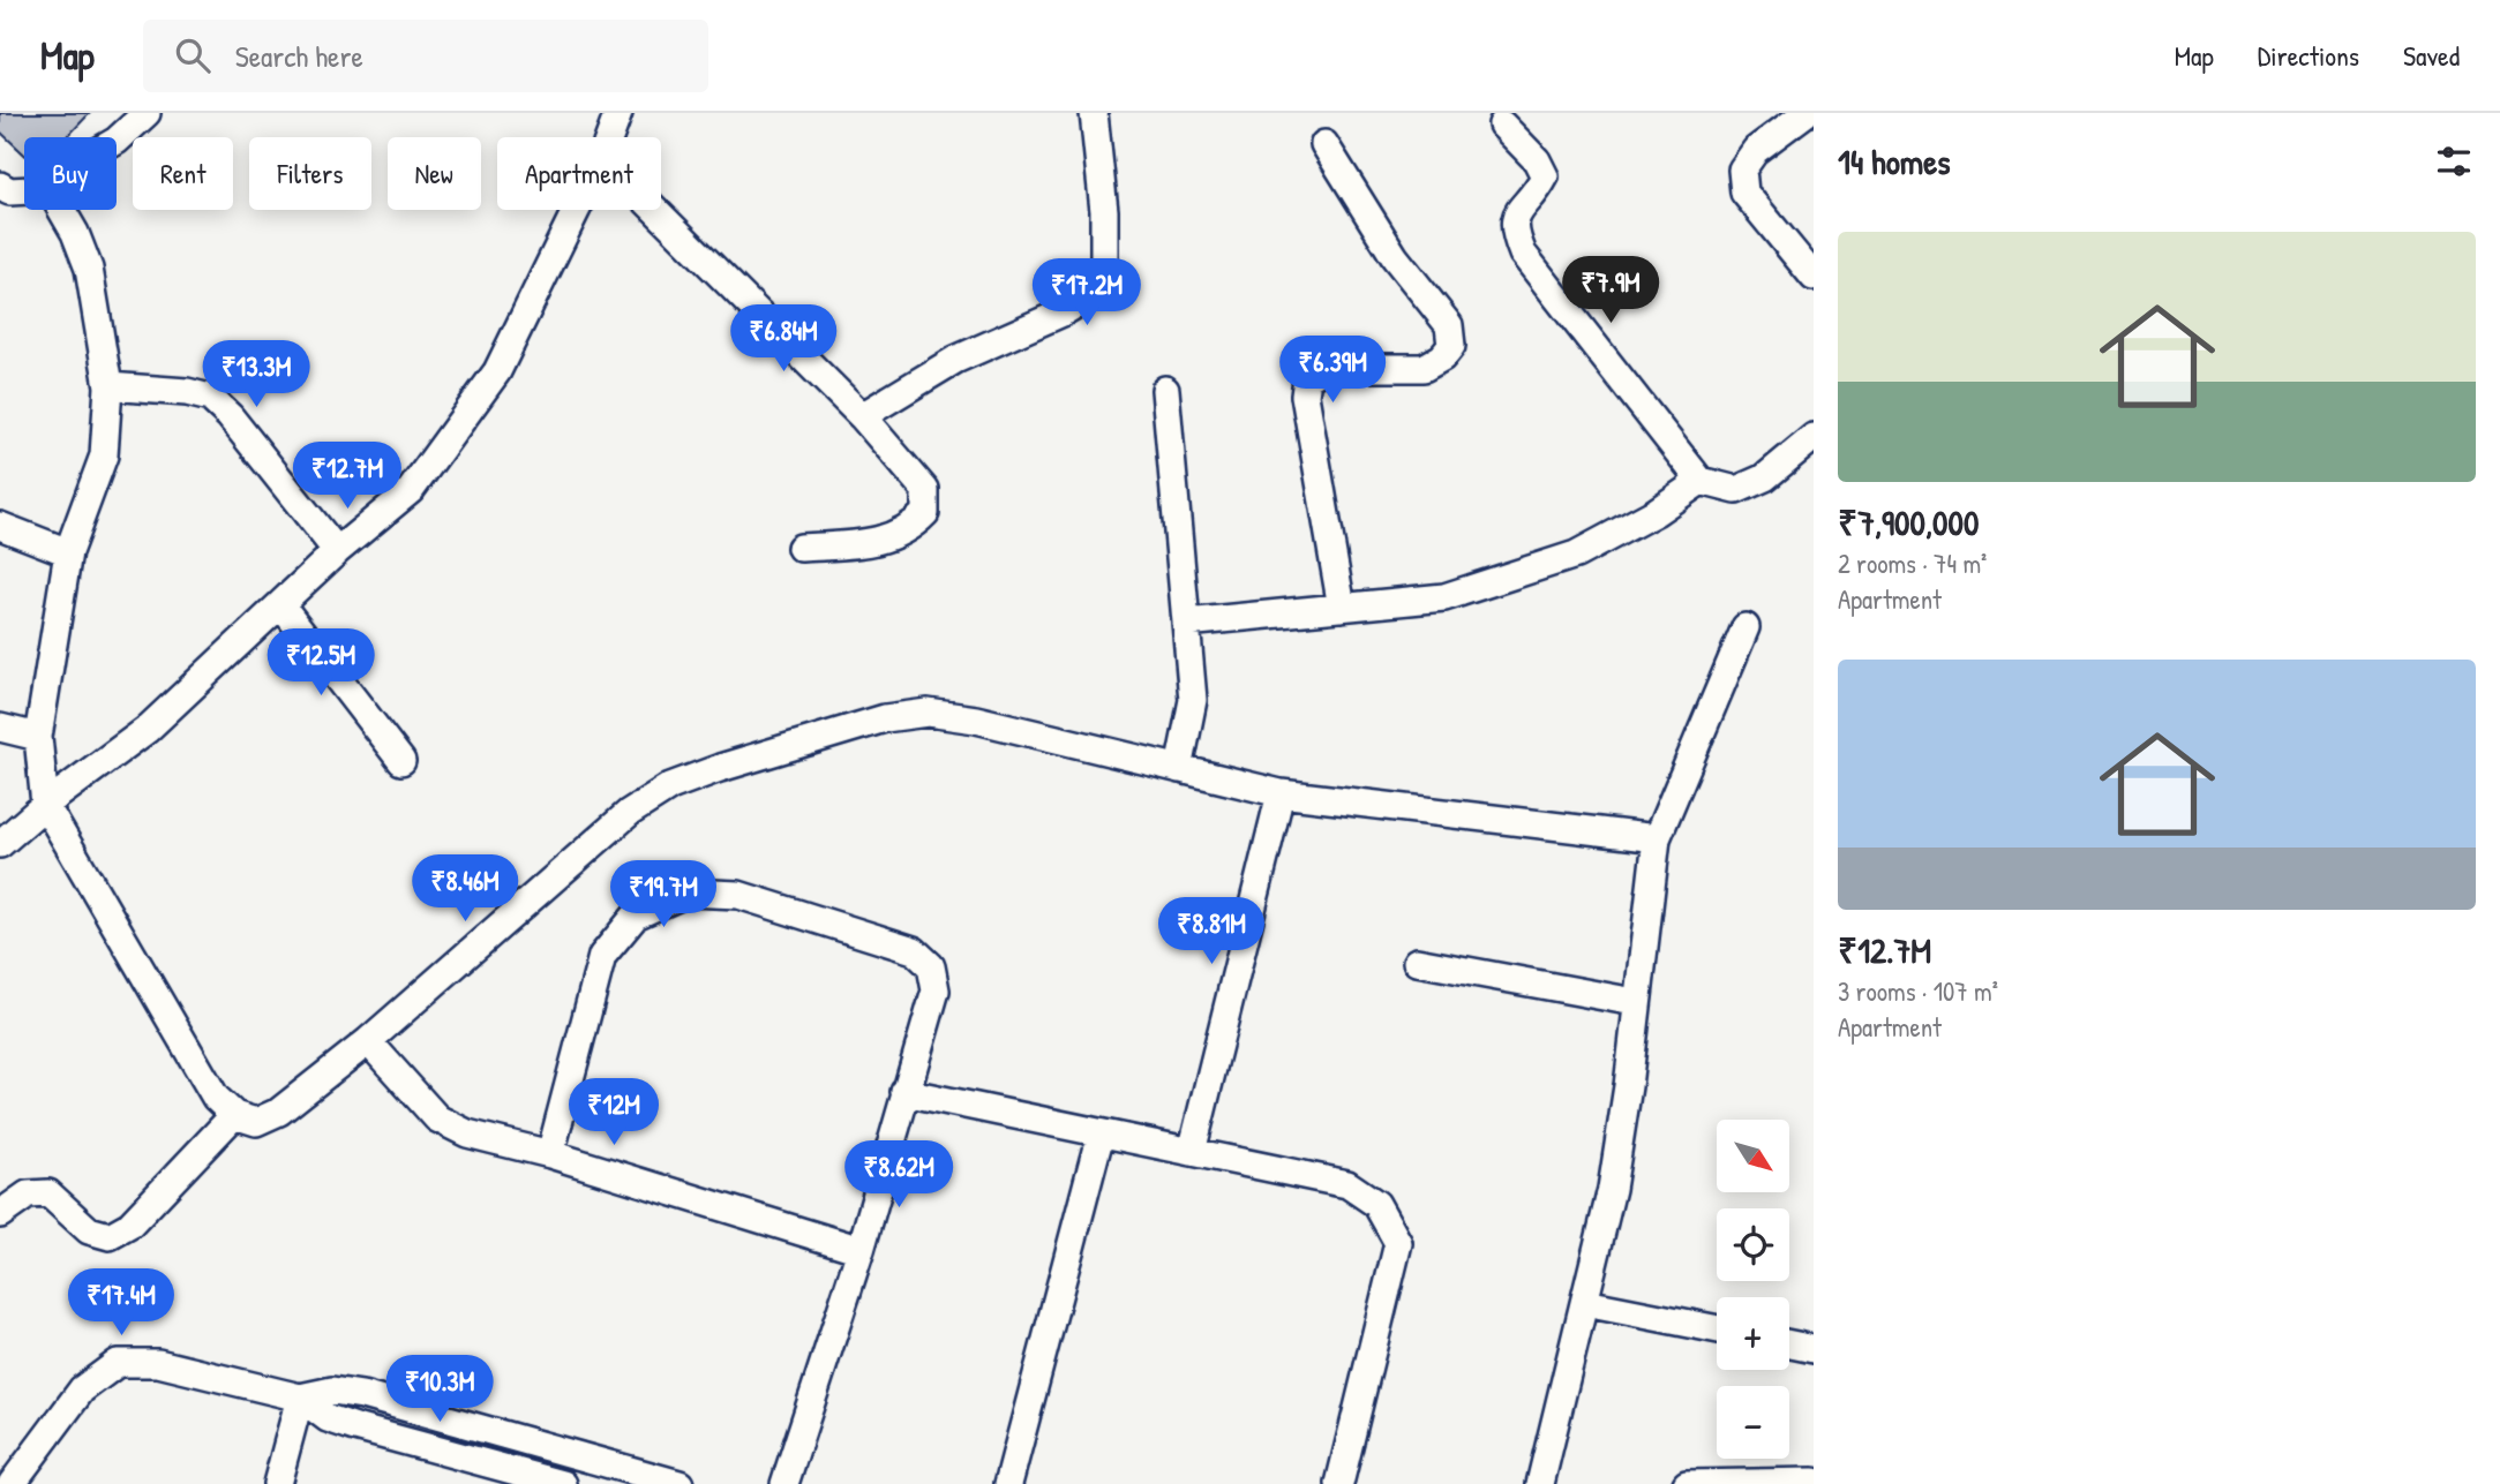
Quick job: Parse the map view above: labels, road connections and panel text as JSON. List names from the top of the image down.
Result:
{
  "north": "bottom right",
  "page": {
    "header": "Map",
    "search": "Search here",
    "nav": ["Map", "Directions", "Saved"],
    "heading": "14 homes",
    "chip": [
      "Buy",
      "Rent",
      "Filters",
      "New",
      "Apartment"
    ],
    "list": [
      {
        "name": "₹7,900,000",
        "note": "2 rooms · 74 m² · Apartment"
      },
      {
        "name": "₹12.7M",
        "note": "3 rooms · 107 m² · Apartment"
      }
    ],
    "price": [
      "₹7.9M",
      "₹17.2M",
      "₹6.84M",
      "₹6.39M",
      "₹13.3M",
      "₹12.7M",
      "₹12.5M",
      "₹8.46M",
      "₹19.7M",
      "₹8.81M",
      "₹12M",
      "₹8.62M",
      "₹17.4M",
      "₹10.3M"
    ],
    "map_buttons": ["+", "−"]
  }
}
